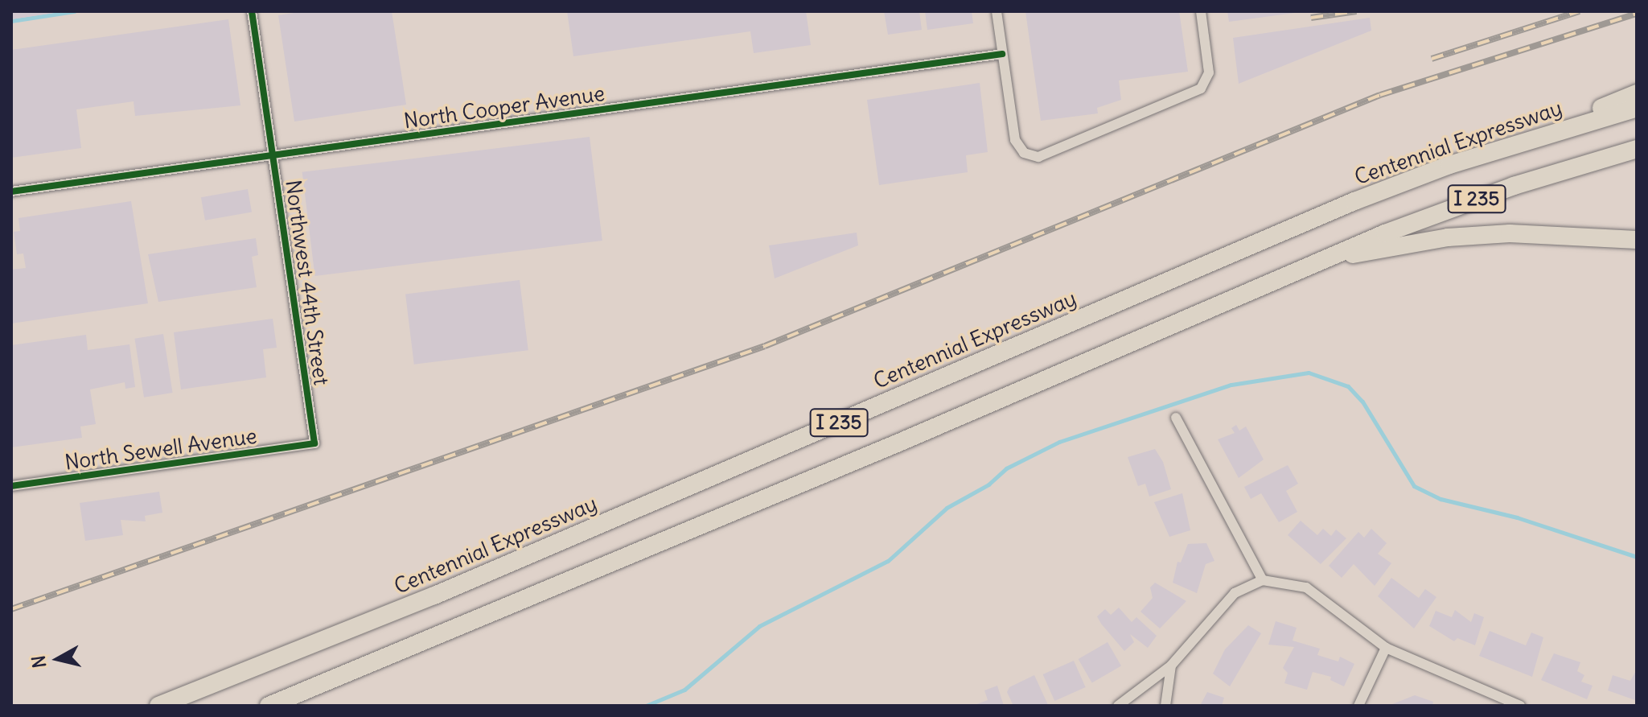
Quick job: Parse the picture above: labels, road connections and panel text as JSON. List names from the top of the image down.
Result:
{
  "streets": {
    "highway": ["Centennial Expressway", "I 235"],
    "street": ["North Cooper Avenue", "Northwest 44th Street", "North Sewell Avenue"]
  },
  "crossings": [
    ["North Cooper Avenue", "Northwest 44th Street"],
    ["Northwest 44th Street", "North Sewell Avenue"]
  ],
  "north": "left"
}
